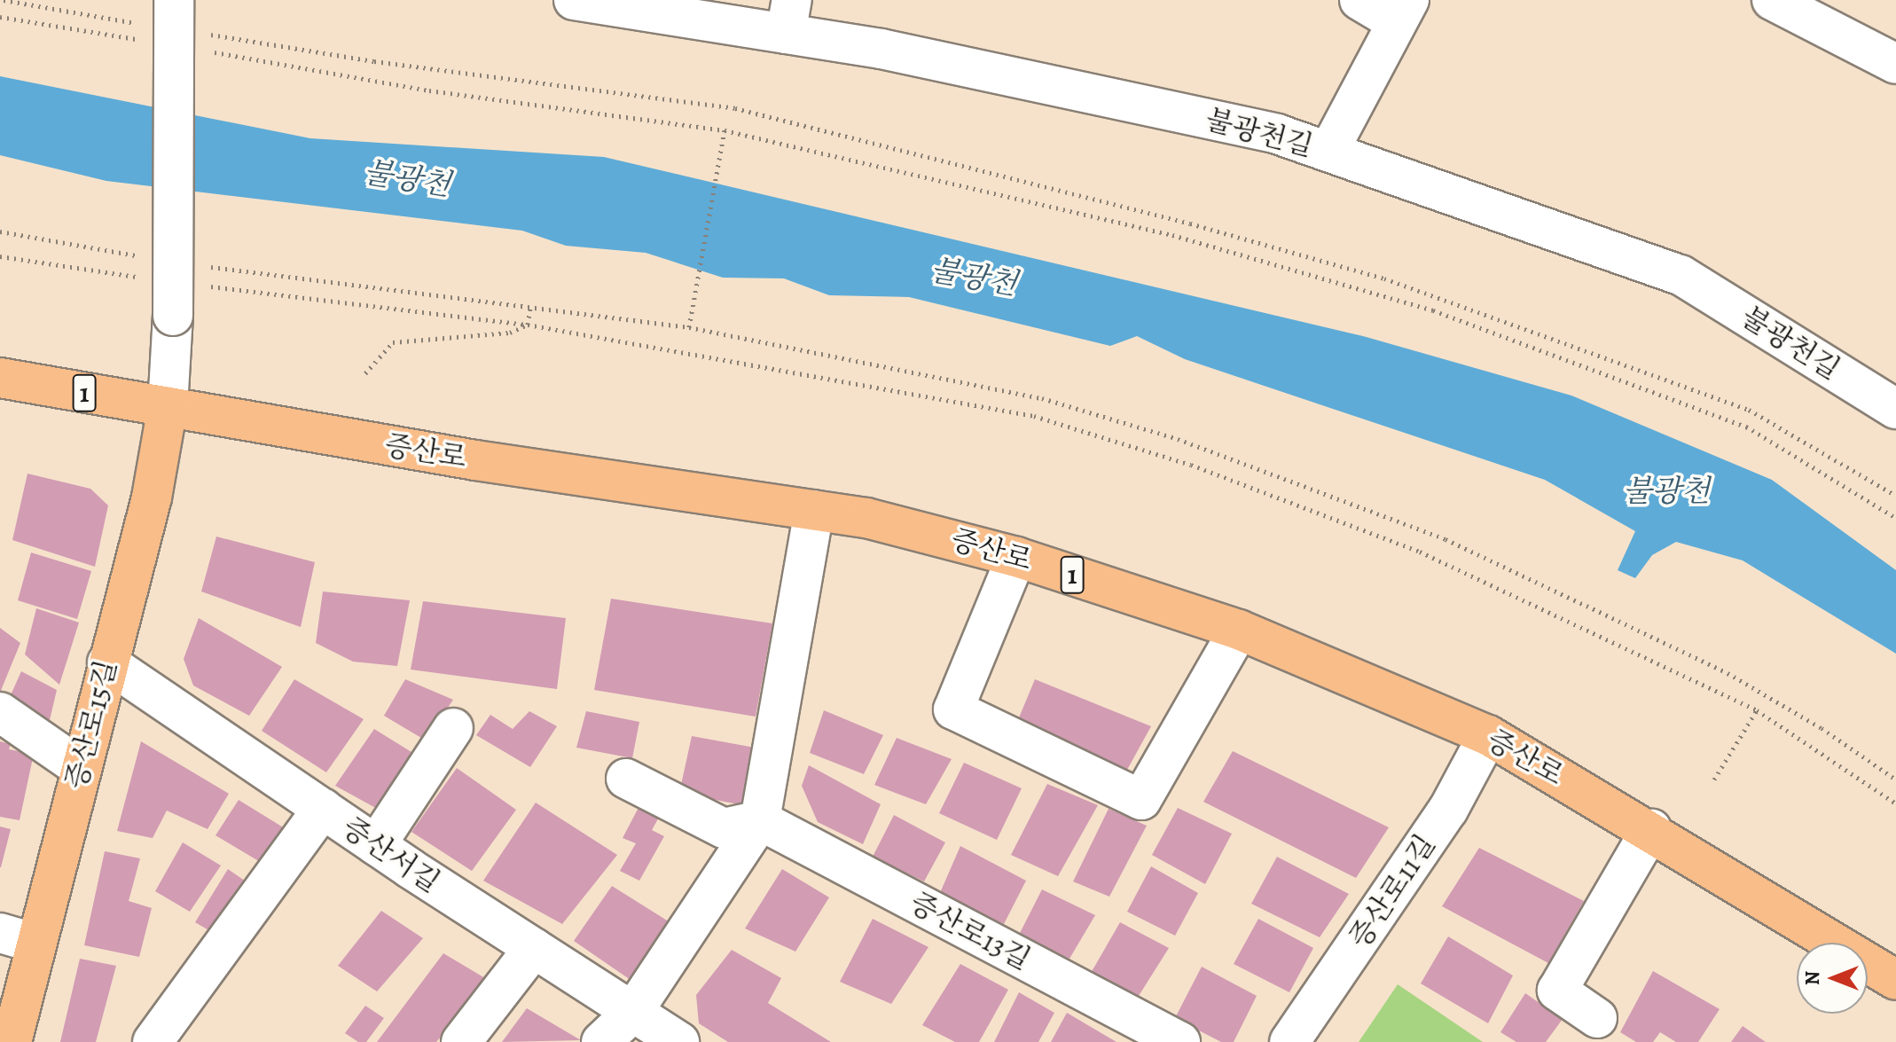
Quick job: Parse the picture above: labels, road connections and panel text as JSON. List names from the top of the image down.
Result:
{
  "streets": {
    "main road": ["1", "증산로", "증산로15길"],
    "street": [
      "불광천길",
      "증산서길",
      "증산로11길",
      "증산로13길"
    ]
  },
  "crossings": [
    ["증산로", "증산로15길"],
    ["증산로", "증산로11길"],
    ["증산로15길", "증산서길"]
  ],
  "water": ["불광천"],
  "north": "left"
}
